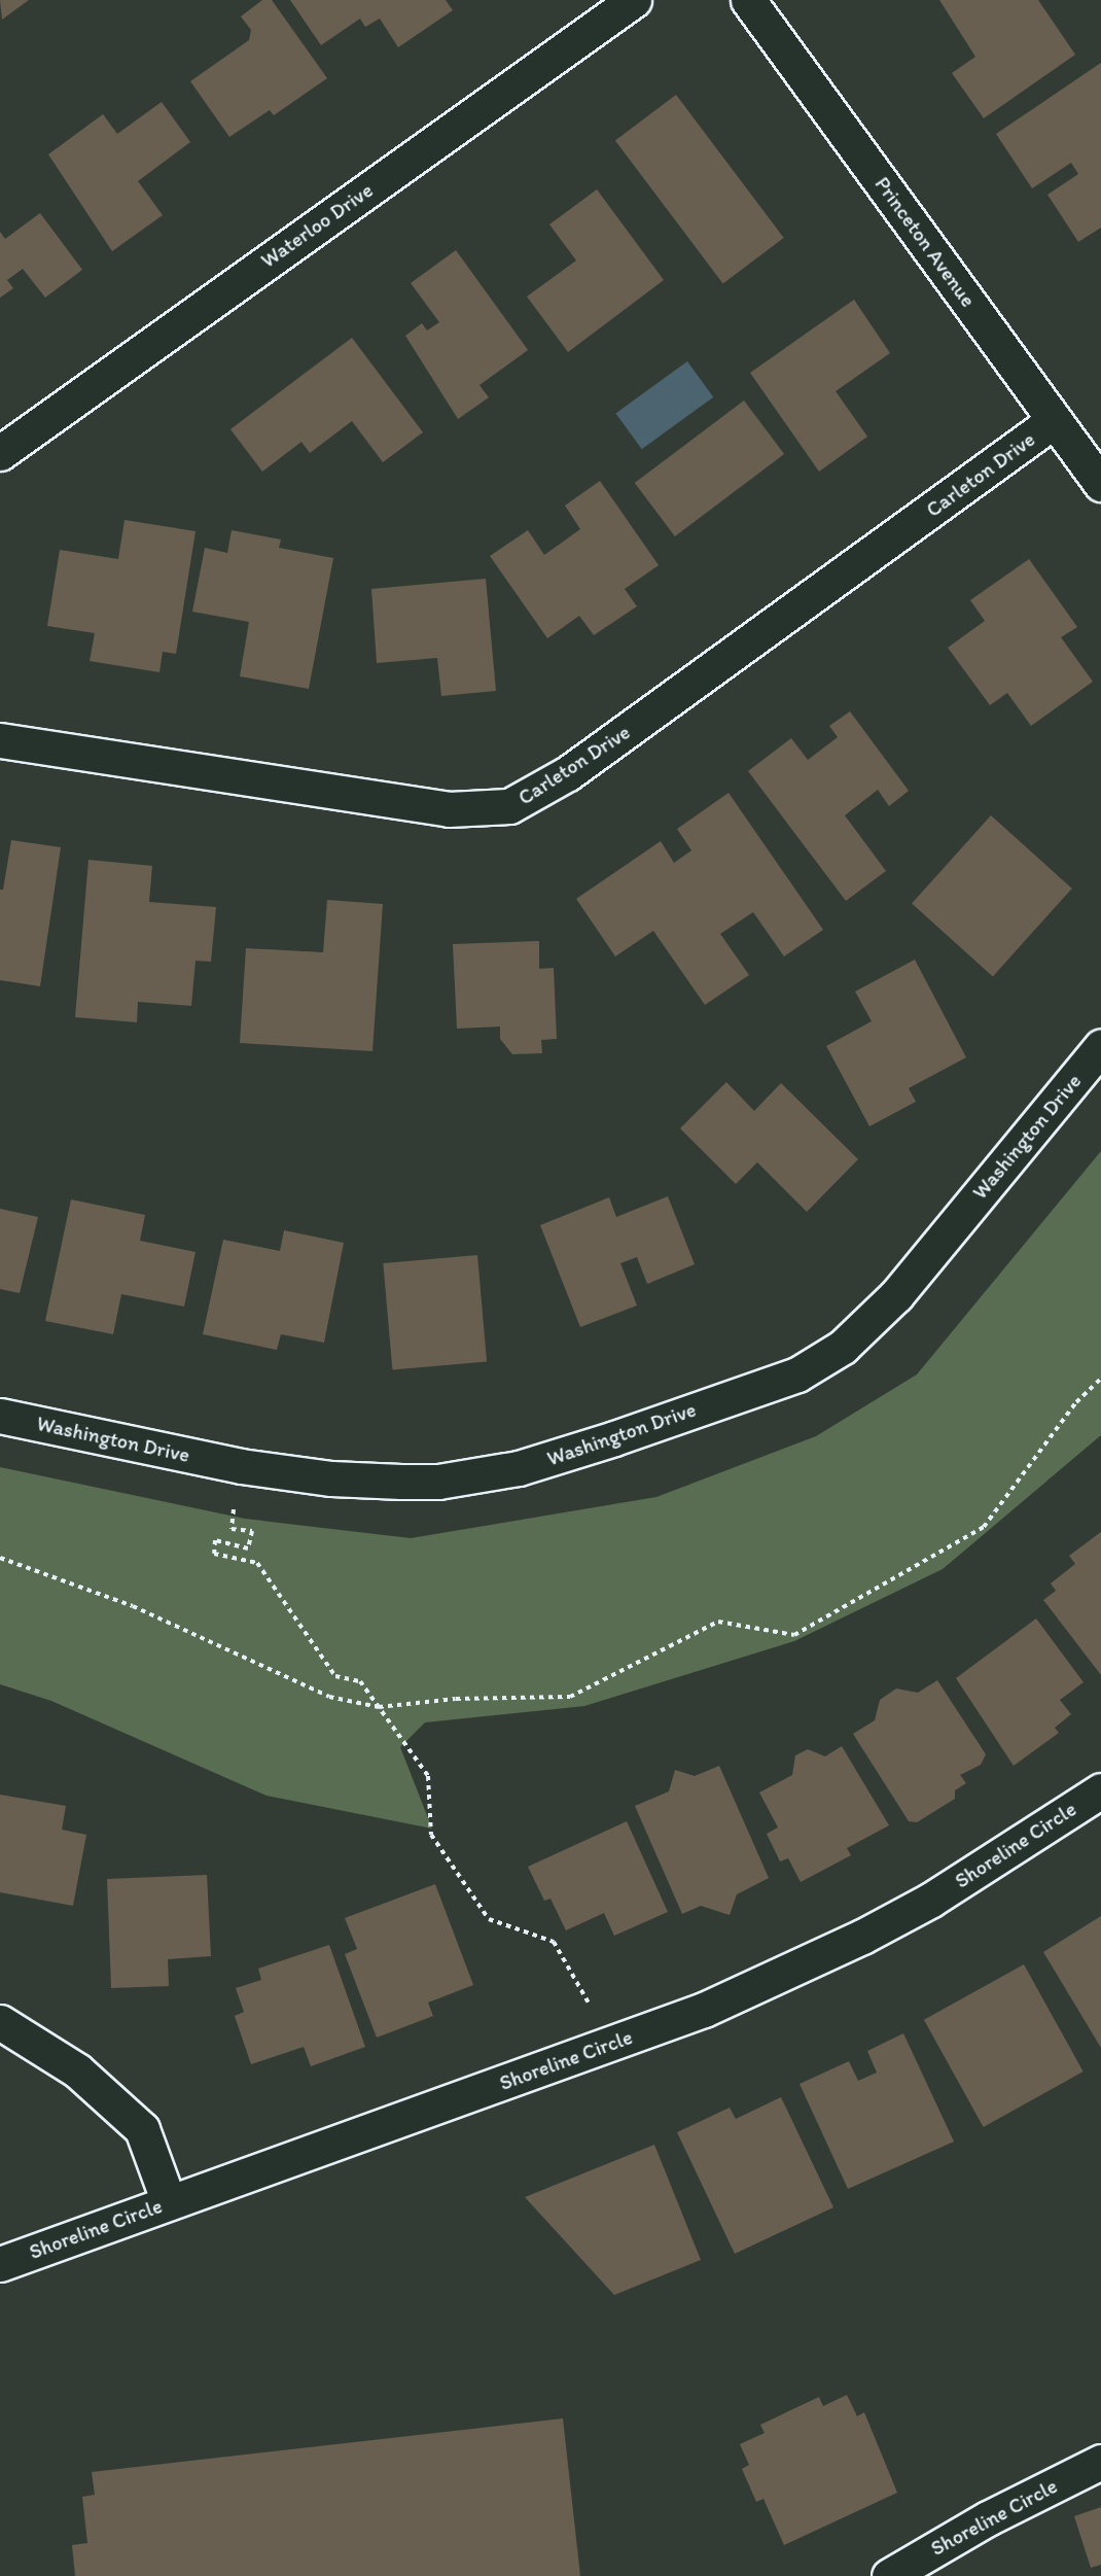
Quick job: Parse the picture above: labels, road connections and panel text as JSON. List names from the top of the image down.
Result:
{
  "streets": {
    "street": [
      "Waterloo Drive",
      "Princeton Avenue",
      "Carleton Drive",
      "Washington Drive",
      "Shoreline Circle"
    ]
  },
  "crossings": [
    ["Princeton Avenue", "Carleton Drive"]
  ]
}
